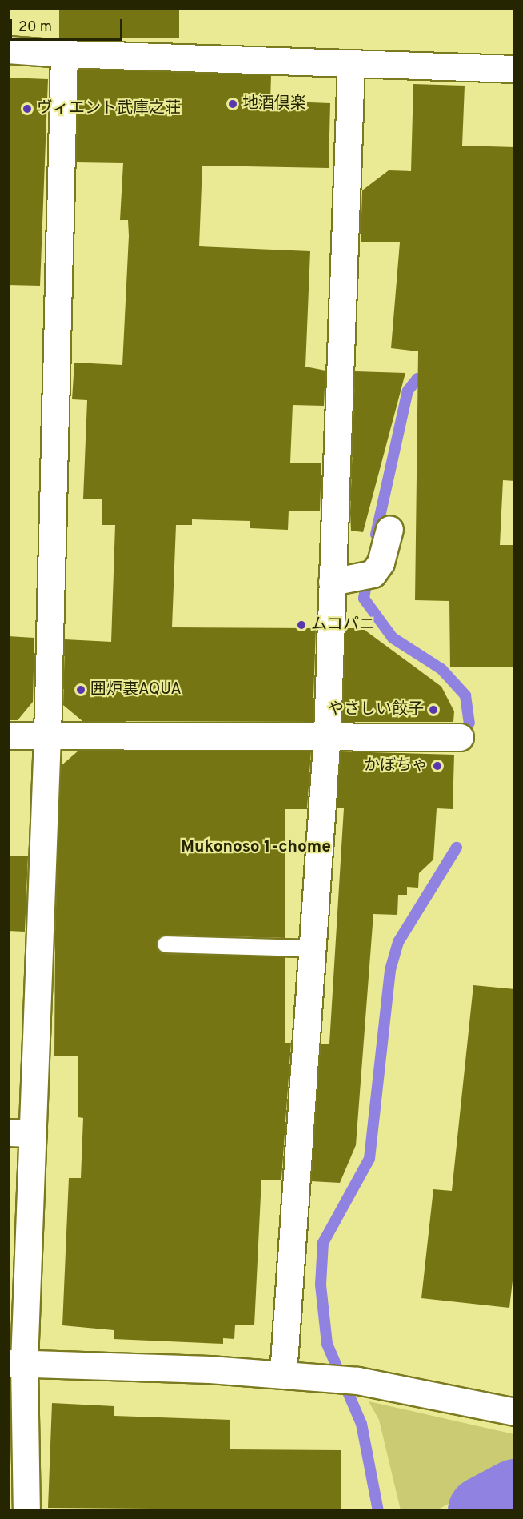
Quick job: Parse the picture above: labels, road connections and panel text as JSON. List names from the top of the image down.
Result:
{
  "districts": ["Mukonoso 1-chome"],
  "places": [
    "地酒倶楽",
    "ヴィエント武庫之荘",
    "ムコパニ",
    "囲炉裏AQUA",
    "やさしい餃子",
    "かぼちゃ"
  ],
  "scale_bar": "20 m"
}
